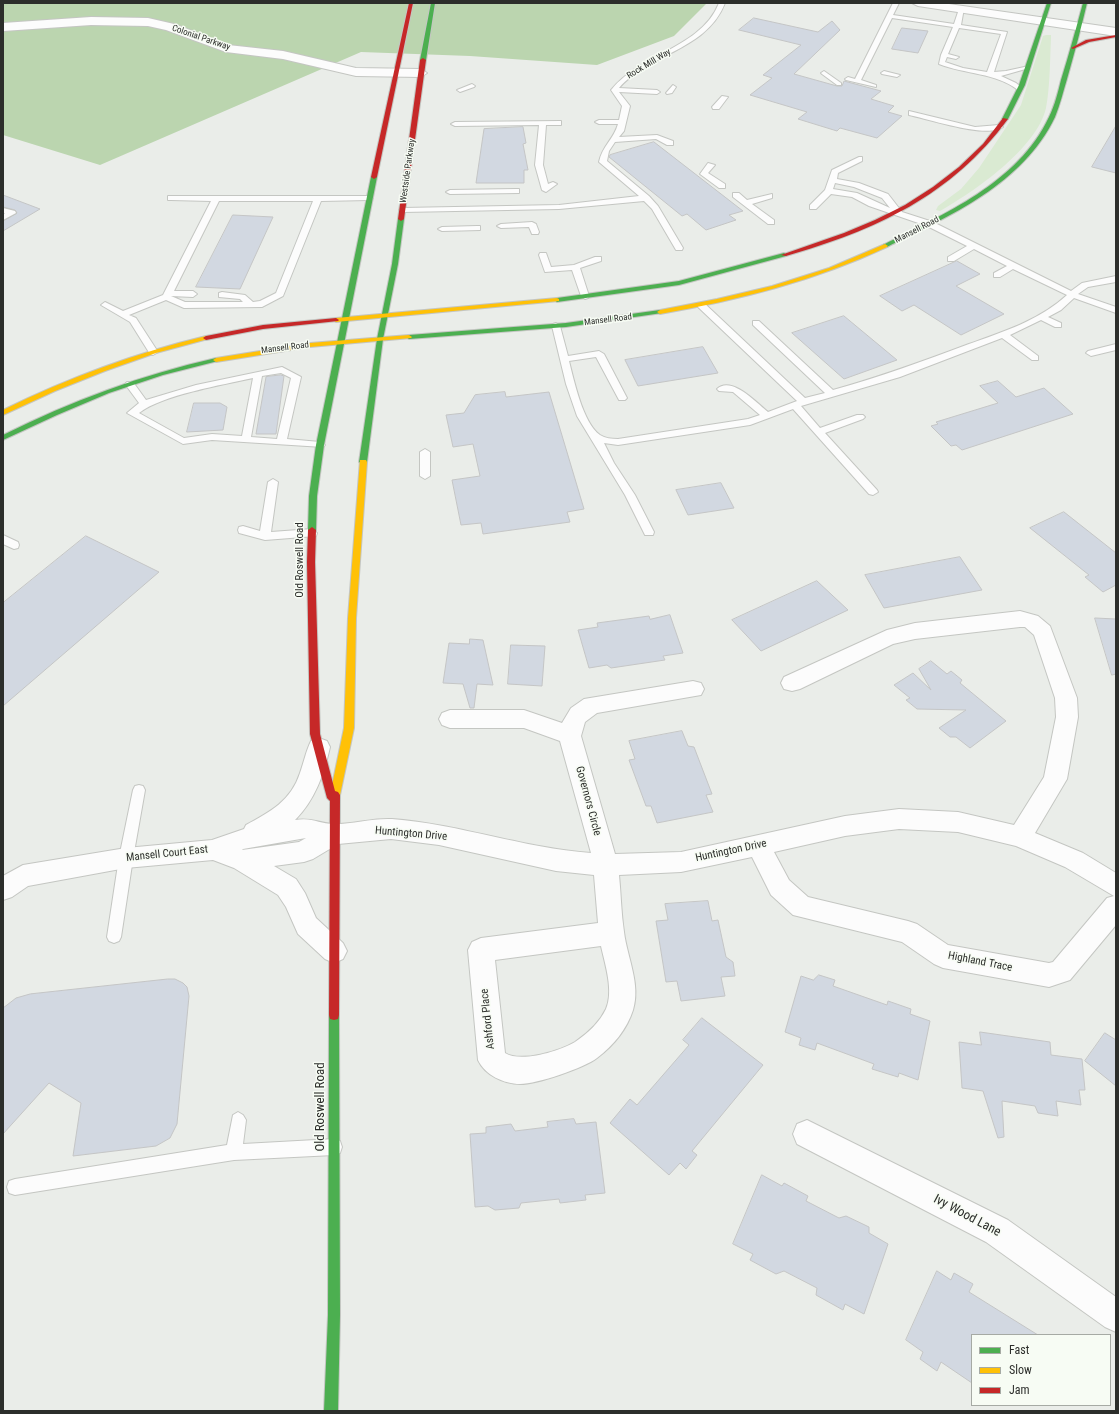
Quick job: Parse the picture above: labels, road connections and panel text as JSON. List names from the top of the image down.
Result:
{
  "streets": {
    "main road": ["Westside Parkway", "Mansell Road", "Old Roswell Road"],
    "street": [
      "Colonial Parkway",
      "Governors Circle",
      "Huntington Drive",
      "Mansell Court East",
      "Highland Trace",
      "Ashford Place",
      "Ivy Wood Lane"
    ],
    "lane": ["Rock Mill Way"]
  },
  "crossings": [
    ["Colonial Parkway", "Westside Parkway"],
    ["Westside Parkway", "Mansell Road"],
    ["Westside Parkway", "Old Roswell Road"],
    ["Mansell Road", "Old Roswell Road"],
    ["Old Roswell Road", "Huntington Drive"],
    ["Governors Circle", "Huntington Drive"],
    ["Governors Circle", "Ashford Place"],
    ["Huntington Drive", "Highland Trace"],
    ["Huntington Drive", "Ashford Place"]
  ],
  "legend": ["Fast", "Slow", "Jam"]
}
